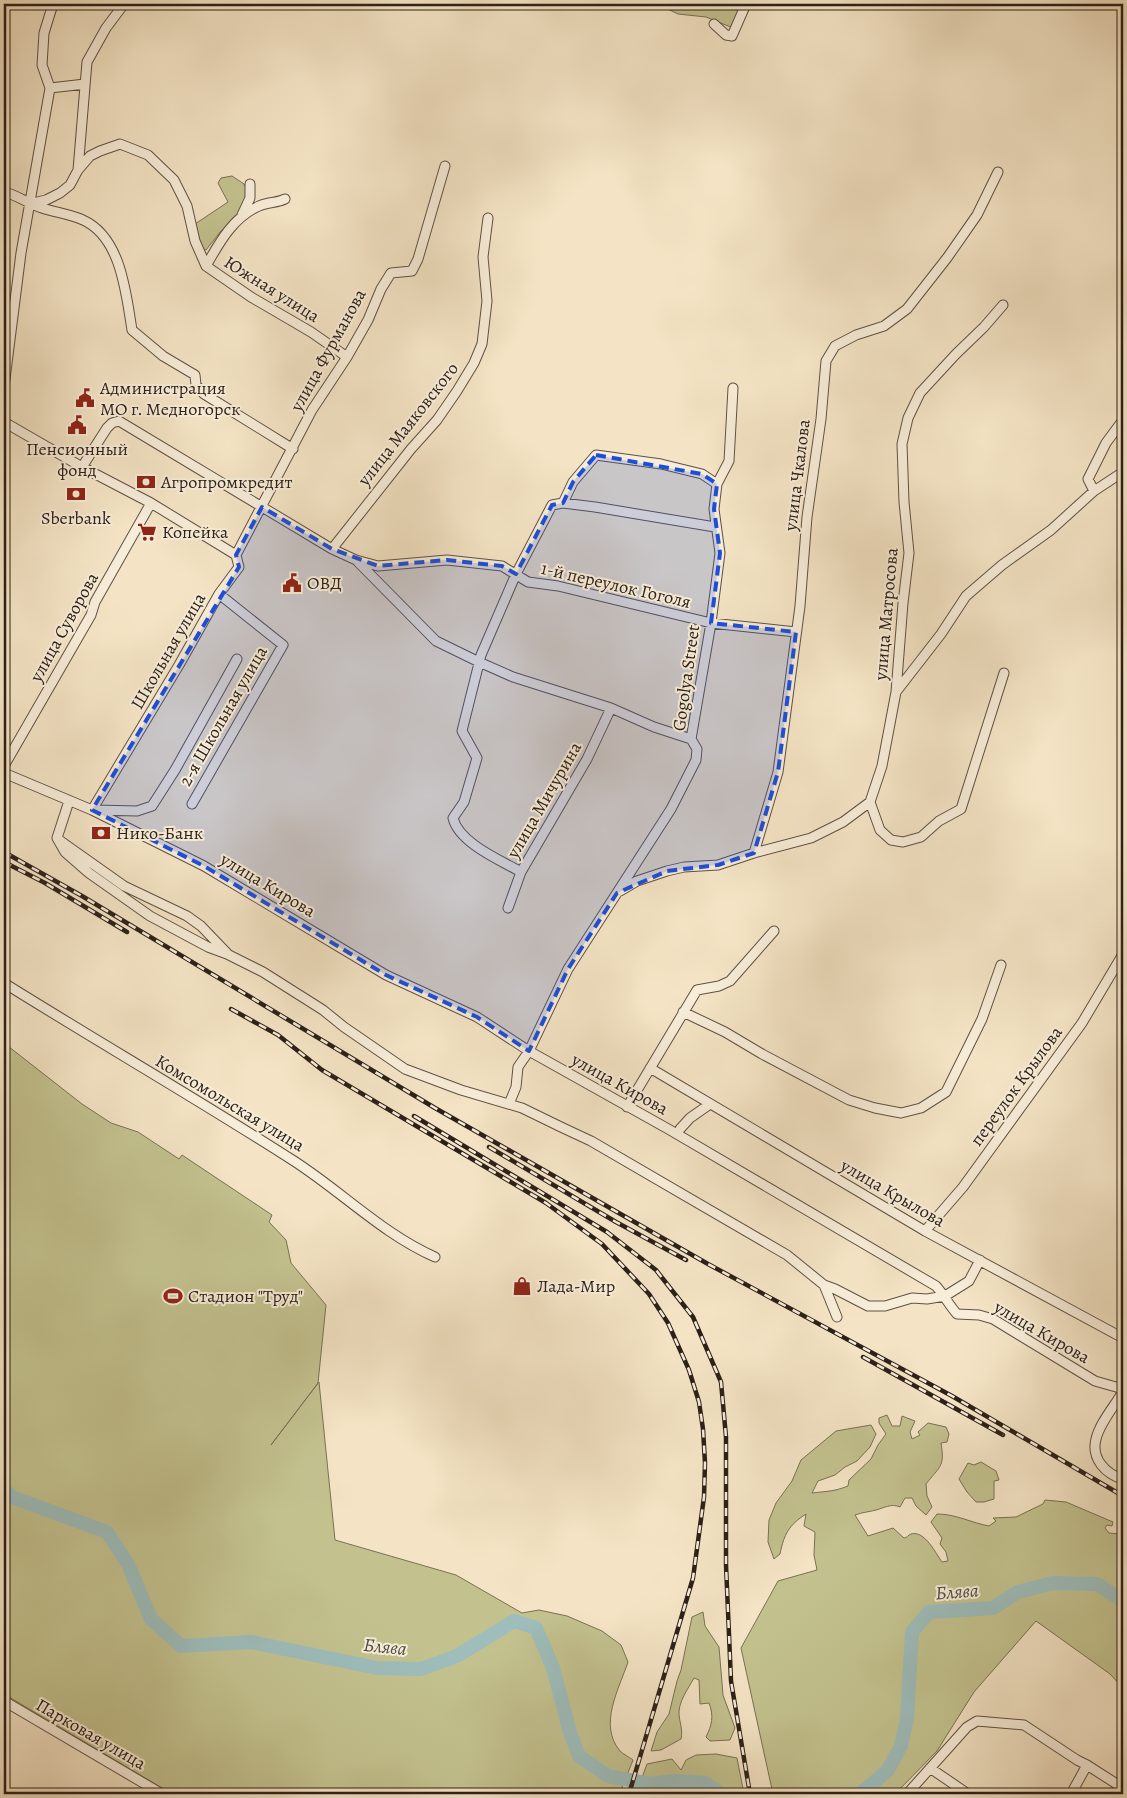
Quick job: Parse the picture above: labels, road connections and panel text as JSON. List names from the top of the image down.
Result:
{
  "streets": {
    "street": [
      "Южная улица",
      "улица Фурманова",
      "улица Маяковского",
      "улица Чкалова",
      "1-й переулок Гоголя",
      "улица Матросова",
      "улица Суворова",
      "Школьная улица",
      "Gogolya Street",
      "2-я Школьная улица",
      "улица Мичурина",
      "улица Кирова",
      "переулок Крылова",
      "Комсомольская улица",
      "улица Крылова",
      "Парковая улица"
    ]
  },
  "crossings": [
    ["Южная улица", "улица Фурманова"],
    ["улица Фурманова", "Школьная улица"],
    ["улица Чкалова", "1-й переулок Гоголя"],
    ["1-й переулок Гоголя", "Gogolya Street"],
    ["Школьная улица", "2-я Школьная улица"],
    ["Школьная улица", "улица Кирова"],
    ["Gogolya Street", "улица Кирова"],
    ["переулок Крылова", "улица Крылова"]
  ],
  "water": ["Блява"],
  "places": {
    "public building": ["Администрация МО г. Медногорск", "Пенсионный фонд", "ОВД"],
    "bank": ["Агропромкредит", "Sberbank", "Нико-Банк"],
    "supermarket": ["Копейка"],
    "shop": ["Лада-Мир"],
    "sports": ["Стадион \"Труд\""]
  }
}
